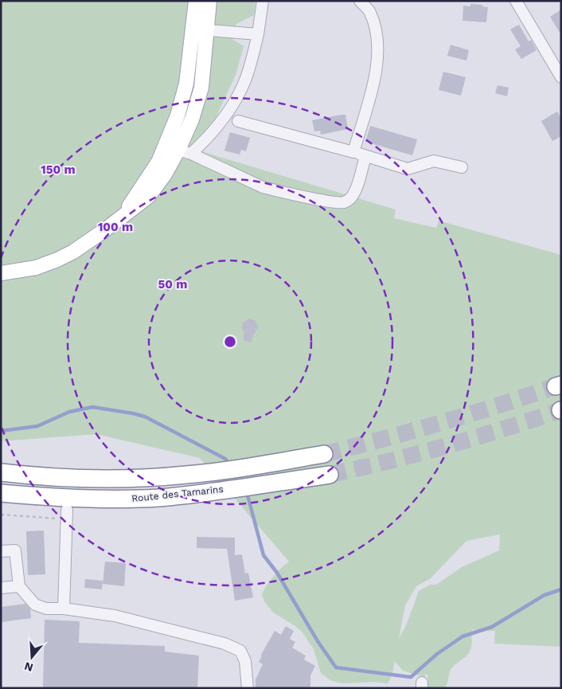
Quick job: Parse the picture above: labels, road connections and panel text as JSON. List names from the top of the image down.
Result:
{
  "streets": {
    "highway": ["Route des Tamarins"]
  },
  "north": "bottom",
  "rings": ["150 m", "100 m", "50 m"]
}
